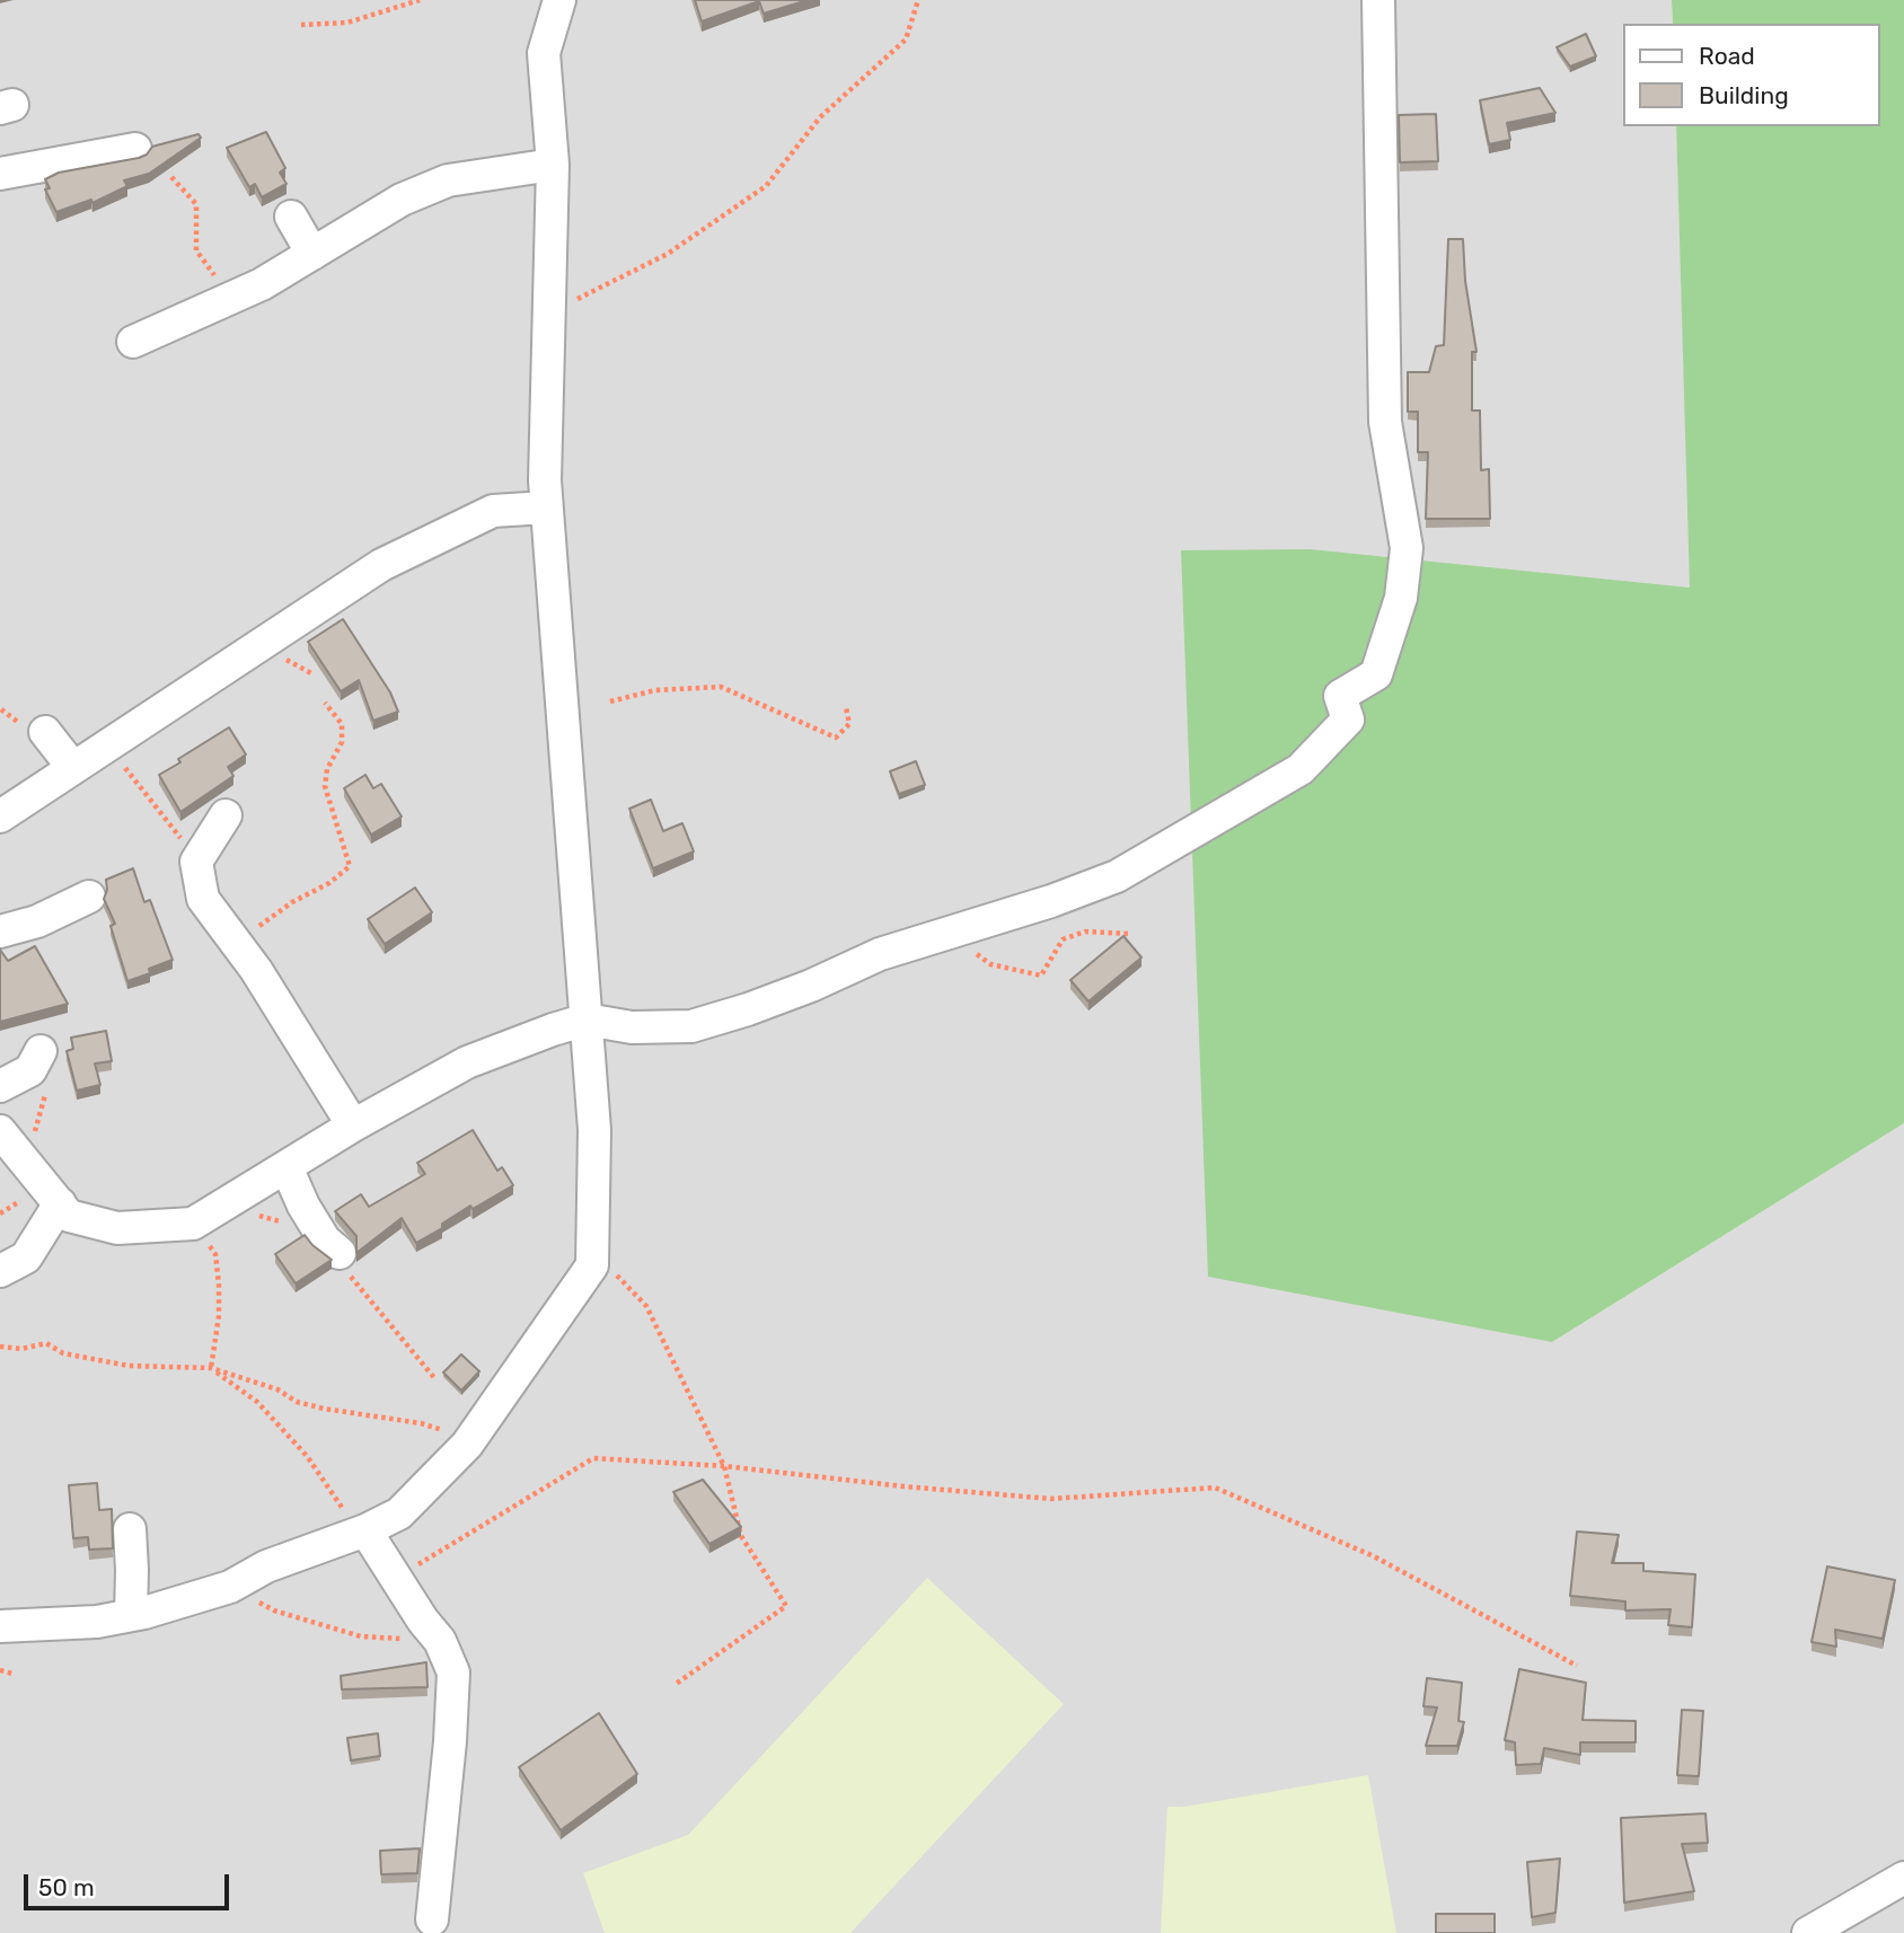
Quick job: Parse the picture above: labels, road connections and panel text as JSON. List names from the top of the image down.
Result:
{
  "legend": ["Road", "Building"],
  "scale_bar": "50 m"
}
